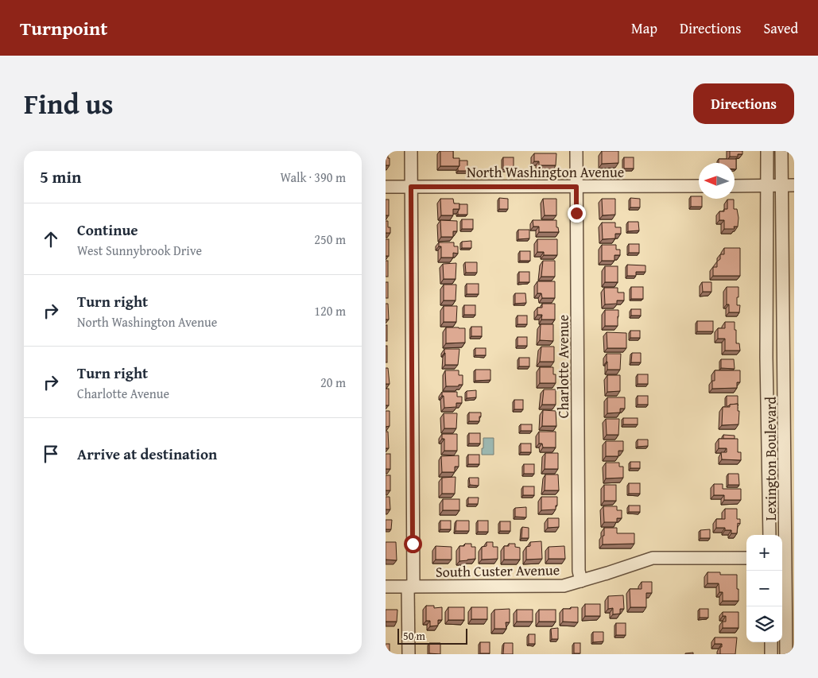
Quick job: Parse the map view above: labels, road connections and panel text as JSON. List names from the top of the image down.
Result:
{
  "streets": {
    "street": [
      "North Washington Avenue",
      "Charlotte Avenue",
      "Lexington Boulevard",
      "South Custer Avenue"
    ]
  },
  "crossings": [
    ["North Washington Avenue", "Charlotte Avenue"],
    ["Charlotte Avenue", "South Custer Avenue"]
  ],
  "scale_bar": "50 m",
  "north": "left",
  "page": {
    "header": "Turnpoint",
    "nav": ["Map", "Directions", "Saved"],
    "title": "Find us",
    "buttons": "Directions",
    "heading": ["5 min", "Walk · 390 m"],
    "list": [
      ["Continue", "West Sunnybrook Drive", "250 m"],
      ["Turn right", "North Washington Avenue", "120 m"],
      ["Turn right", "Charlotte Avenue", "20 m"],
      "Arrive at destination"
    ],
    "map_buttons": ["+", "−"],
    "scale": "50 m"
  }
}
